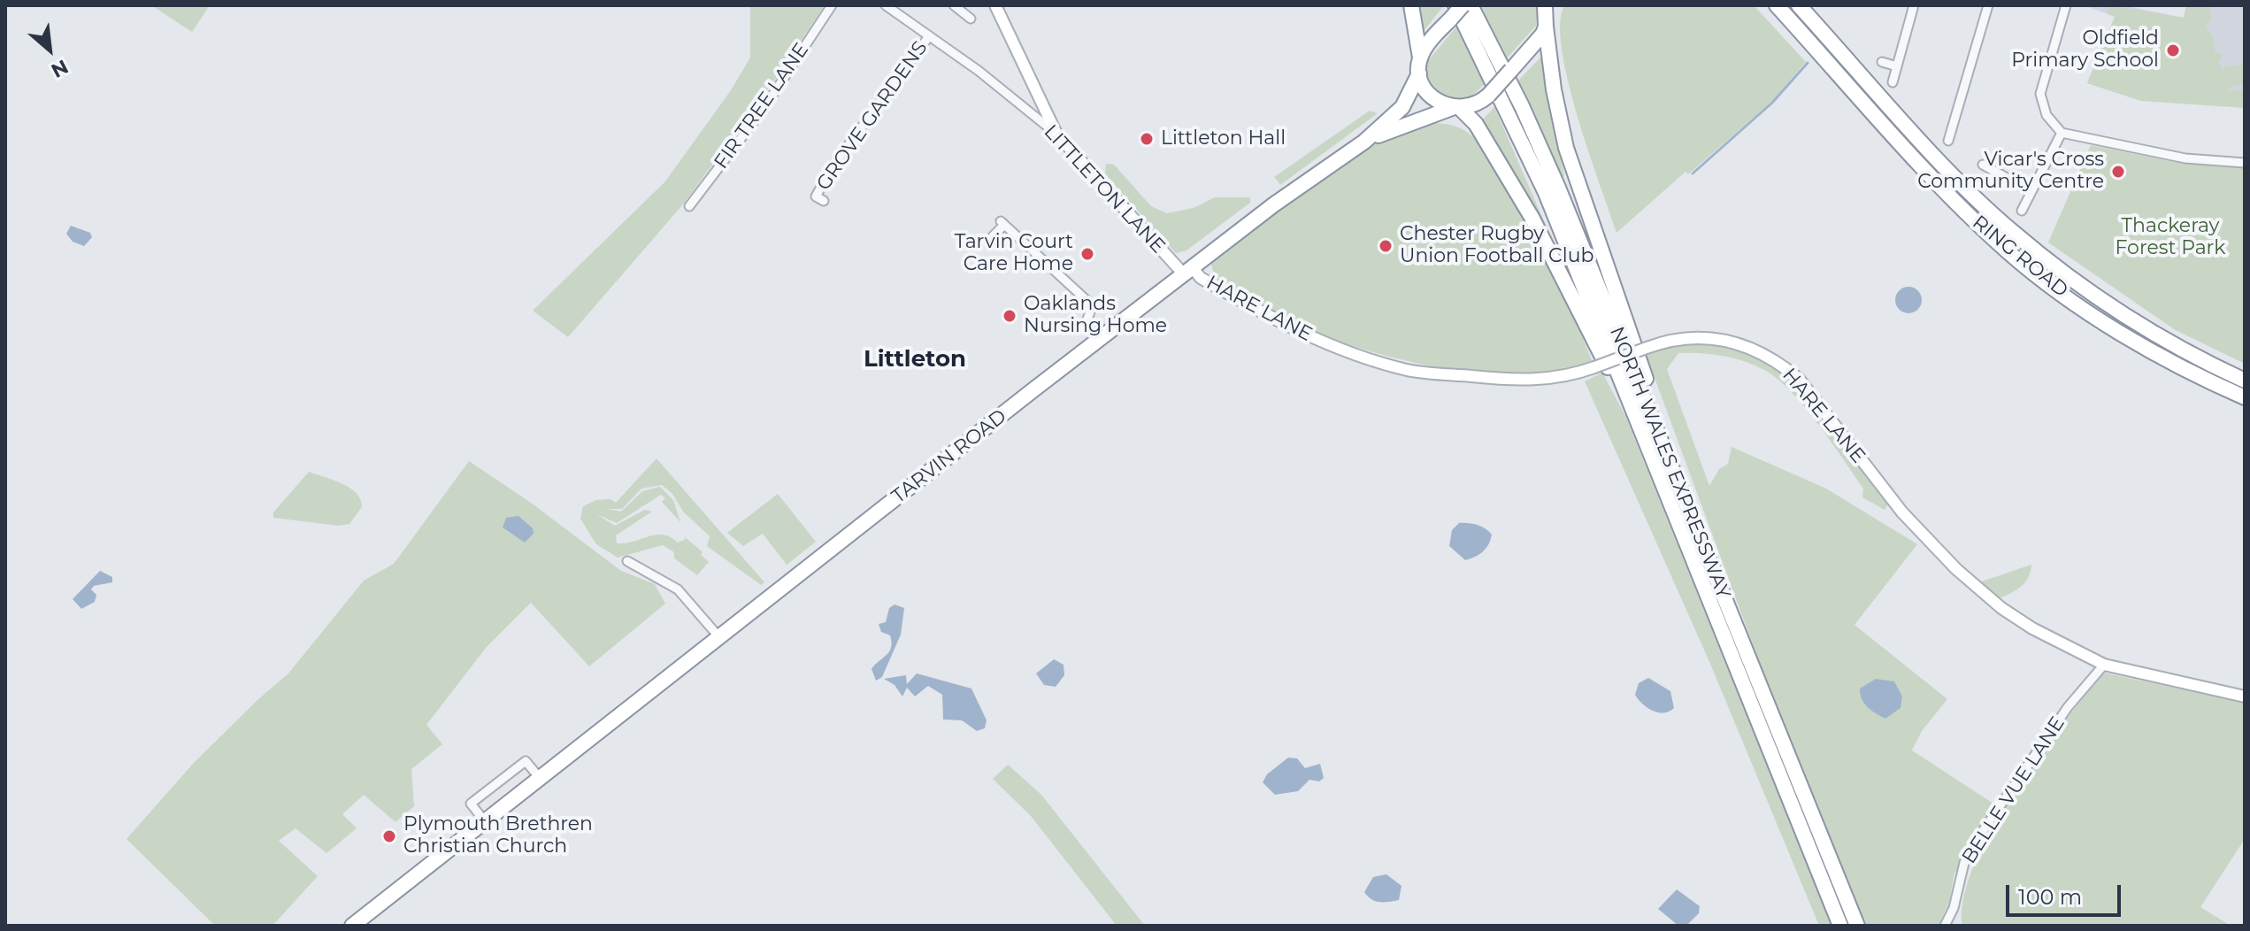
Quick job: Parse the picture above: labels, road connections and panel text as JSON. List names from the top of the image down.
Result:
{
  "streets": {
    "highway": ["RING ROAD", "TARVIN ROAD", "NORTH WALES EXPRESSWAY"],
    "street": [
      "FIR TREE LANE",
      "GROVE GARDENS",
      "LITTLETON LANE",
      "HARE LANE",
      "BELLE VUE LANE"
    ]
  },
  "crossings": [
    ["GROVE GARDENS", "LITTLETON LANE"],
    ["LITTLETON LANE", "HARE LANE"],
    ["LITTLETON LANE", "TARVIN ROAD"],
    ["HARE LANE", "TARVIN ROAD"],
    ["HARE LANE", "BELLE VUE LANE"]
  ],
  "districts": ["Littleton"],
  "parks": ["Thackeray Forest Park"],
  "places": [
    "Oldfield Primary School",
    "Littleton Hall",
    "Vicar's Cross Community Centre",
    "Chester Rugby Union Football Club",
    "Tarvin Court Care Home",
    "Oaklands Nursing Home",
    "Plymouth Brethren Christian Church"
  ],
  "scale_bar": "100 m",
  "north": "bottom right"
}
